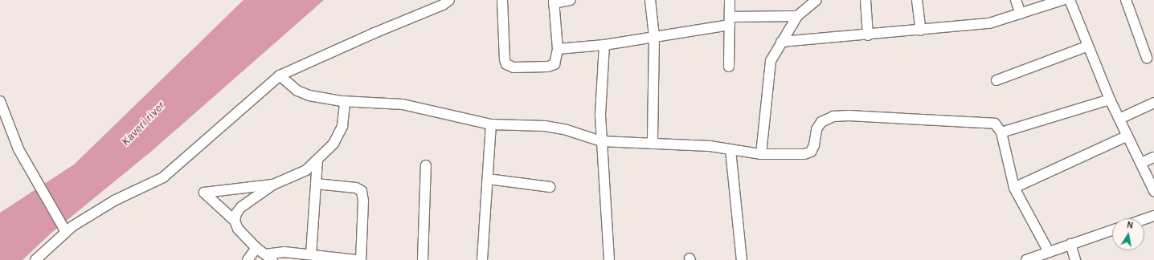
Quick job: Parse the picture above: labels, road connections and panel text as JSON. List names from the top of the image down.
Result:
{
  "water": ["Kaveri river"],
  "north": "top"
}
